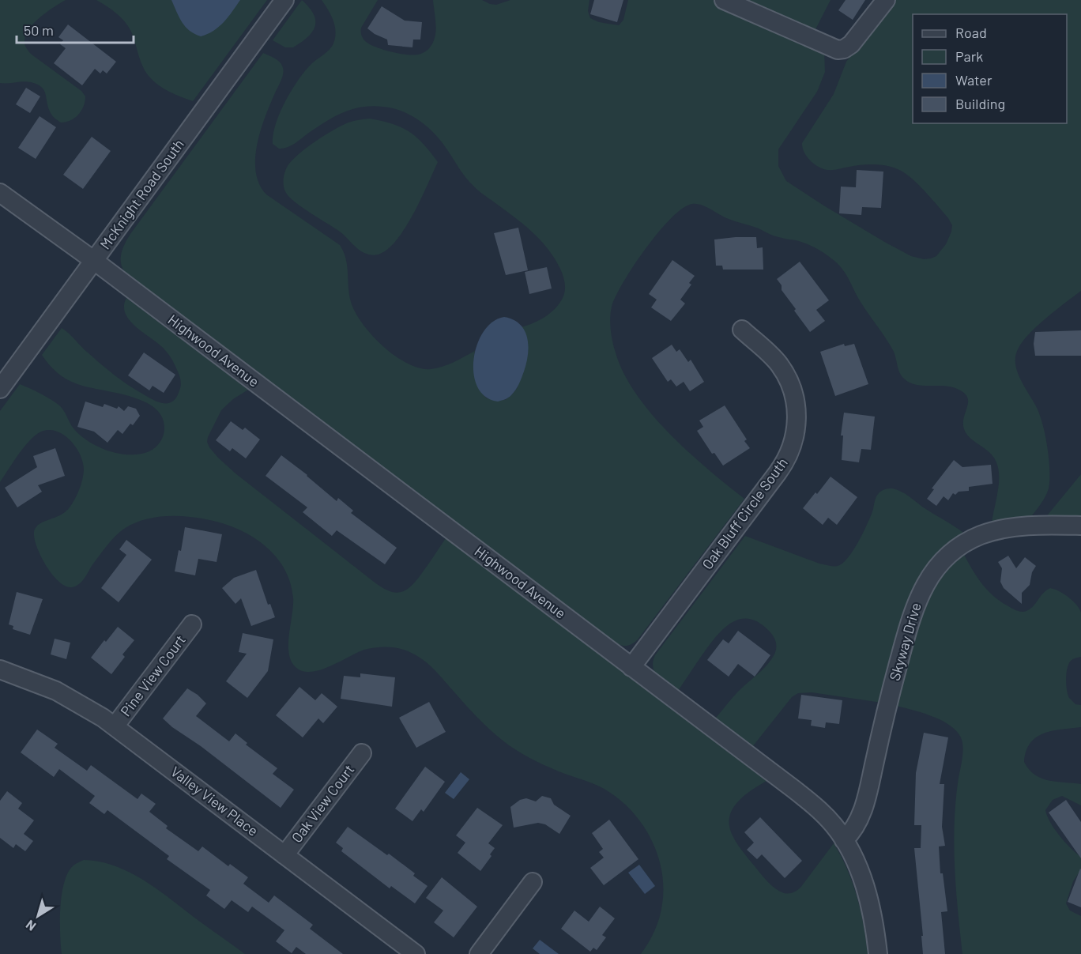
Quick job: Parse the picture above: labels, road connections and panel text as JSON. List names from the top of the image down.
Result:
{
  "streets": {
    "street": [
      "McKnight Road South",
      "Highwood Avenue",
      "Oak Bluff Circle South",
      "Skyway Drive",
      "Pine View Court",
      "Valley View Place",
      "Oak View Court"
    ]
  },
  "crossings": [
    ["McKnight Road South", "Highwood Avenue"],
    ["Highwood Avenue", "Oak Bluff Circle South"],
    ["Highwood Avenue", "Skyway Drive"],
    ["Pine View Court", "Valley View Place"],
    ["Valley View Place", "Oak View Court"]
  ],
  "legend": [
    "Road",
    "Park",
    "Water",
    "Building"
  ],
  "scale_bar": "50 m",
  "north": "bottom left"
}
